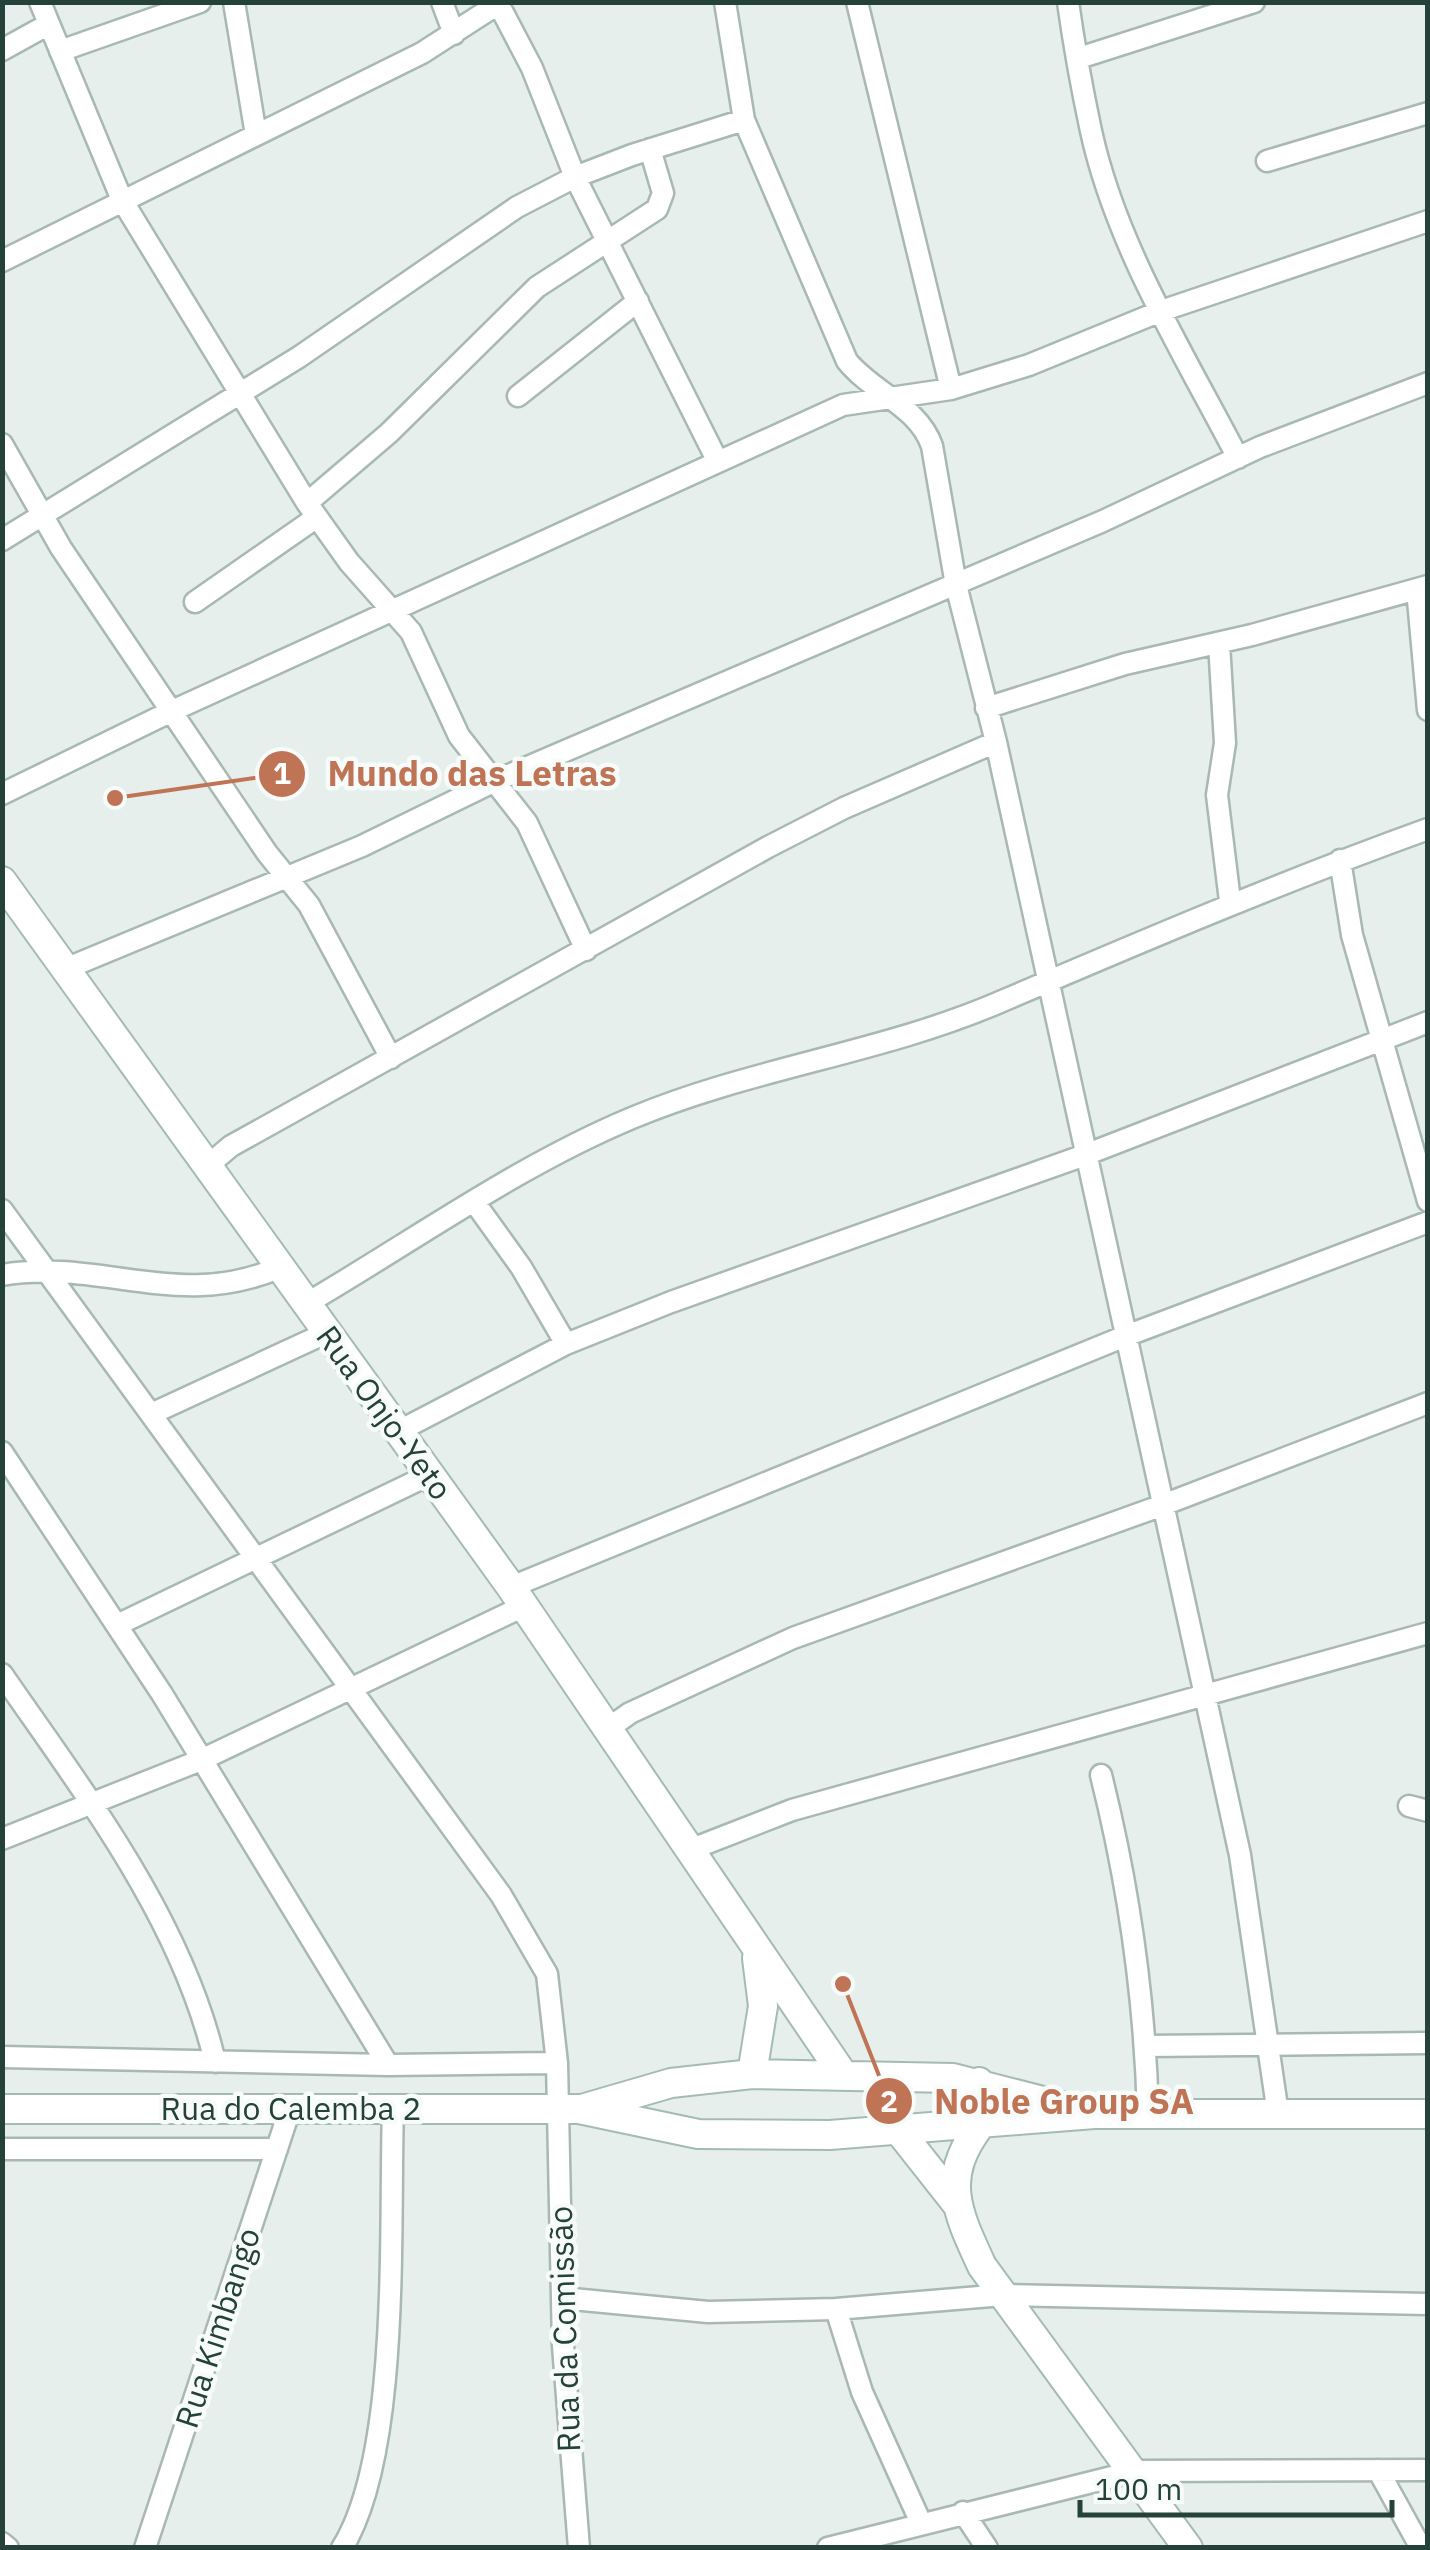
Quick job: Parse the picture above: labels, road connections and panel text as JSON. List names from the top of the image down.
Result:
{
  "streets": {
    "main road": ["Rua Onjo-Yeto", "Rua do Calemba 2"],
    "street": ["Rua Kimbango", "Rua da Comissão"]
  },
  "crossings": [
    ["Rua Onjo-Yeto", "Rua do Calemba 2"],
    ["Rua do Calemba 2", "Rua Kimbango"],
    ["Rua do Calemba 2", "Rua da Comissão"]
  ],
  "places": ["Mundo das Letras", "Noble Group SA"],
  "scale_bar": "100 m"
}
